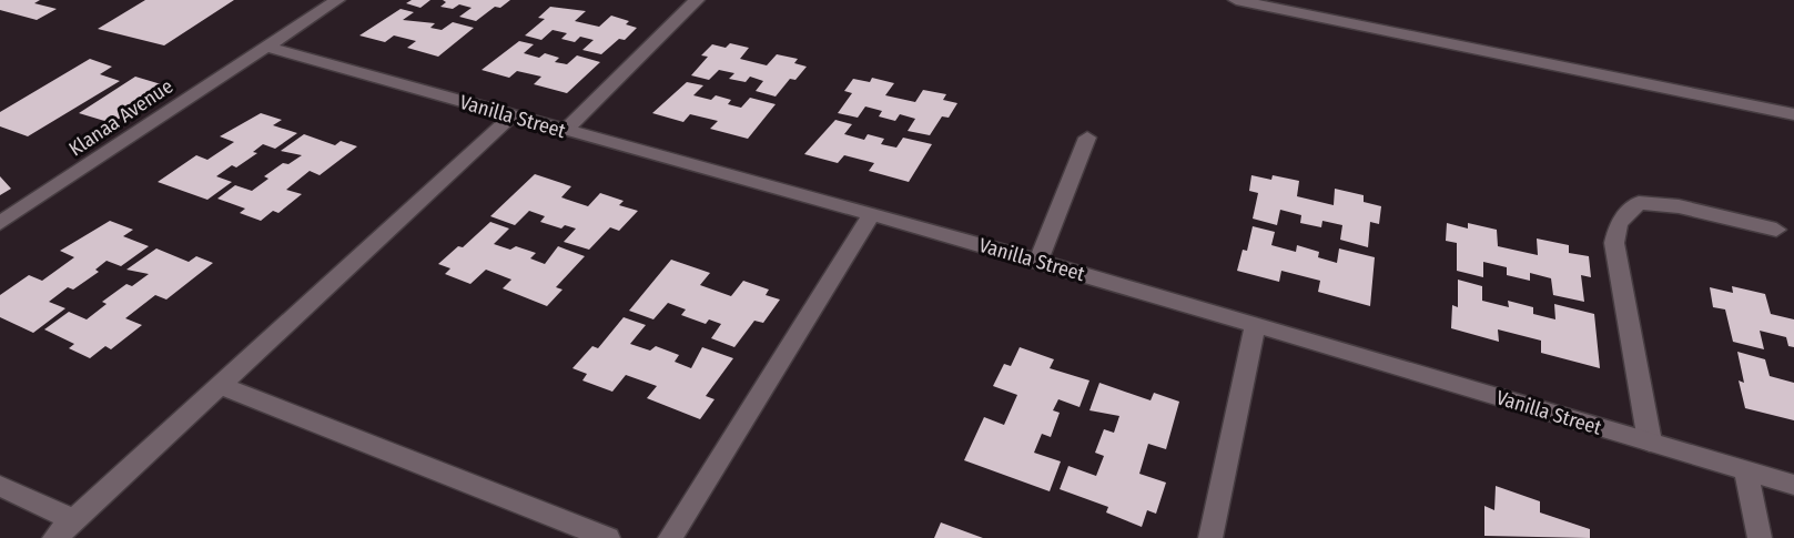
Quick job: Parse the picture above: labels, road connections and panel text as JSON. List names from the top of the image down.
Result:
{
  "streets": {
    "street": ["Vanilla Street", "Klanaa Avenue"]
  },
  "crossings": [
    ["Vanilla Street", "Klanaa Avenue"]
  ]
}
